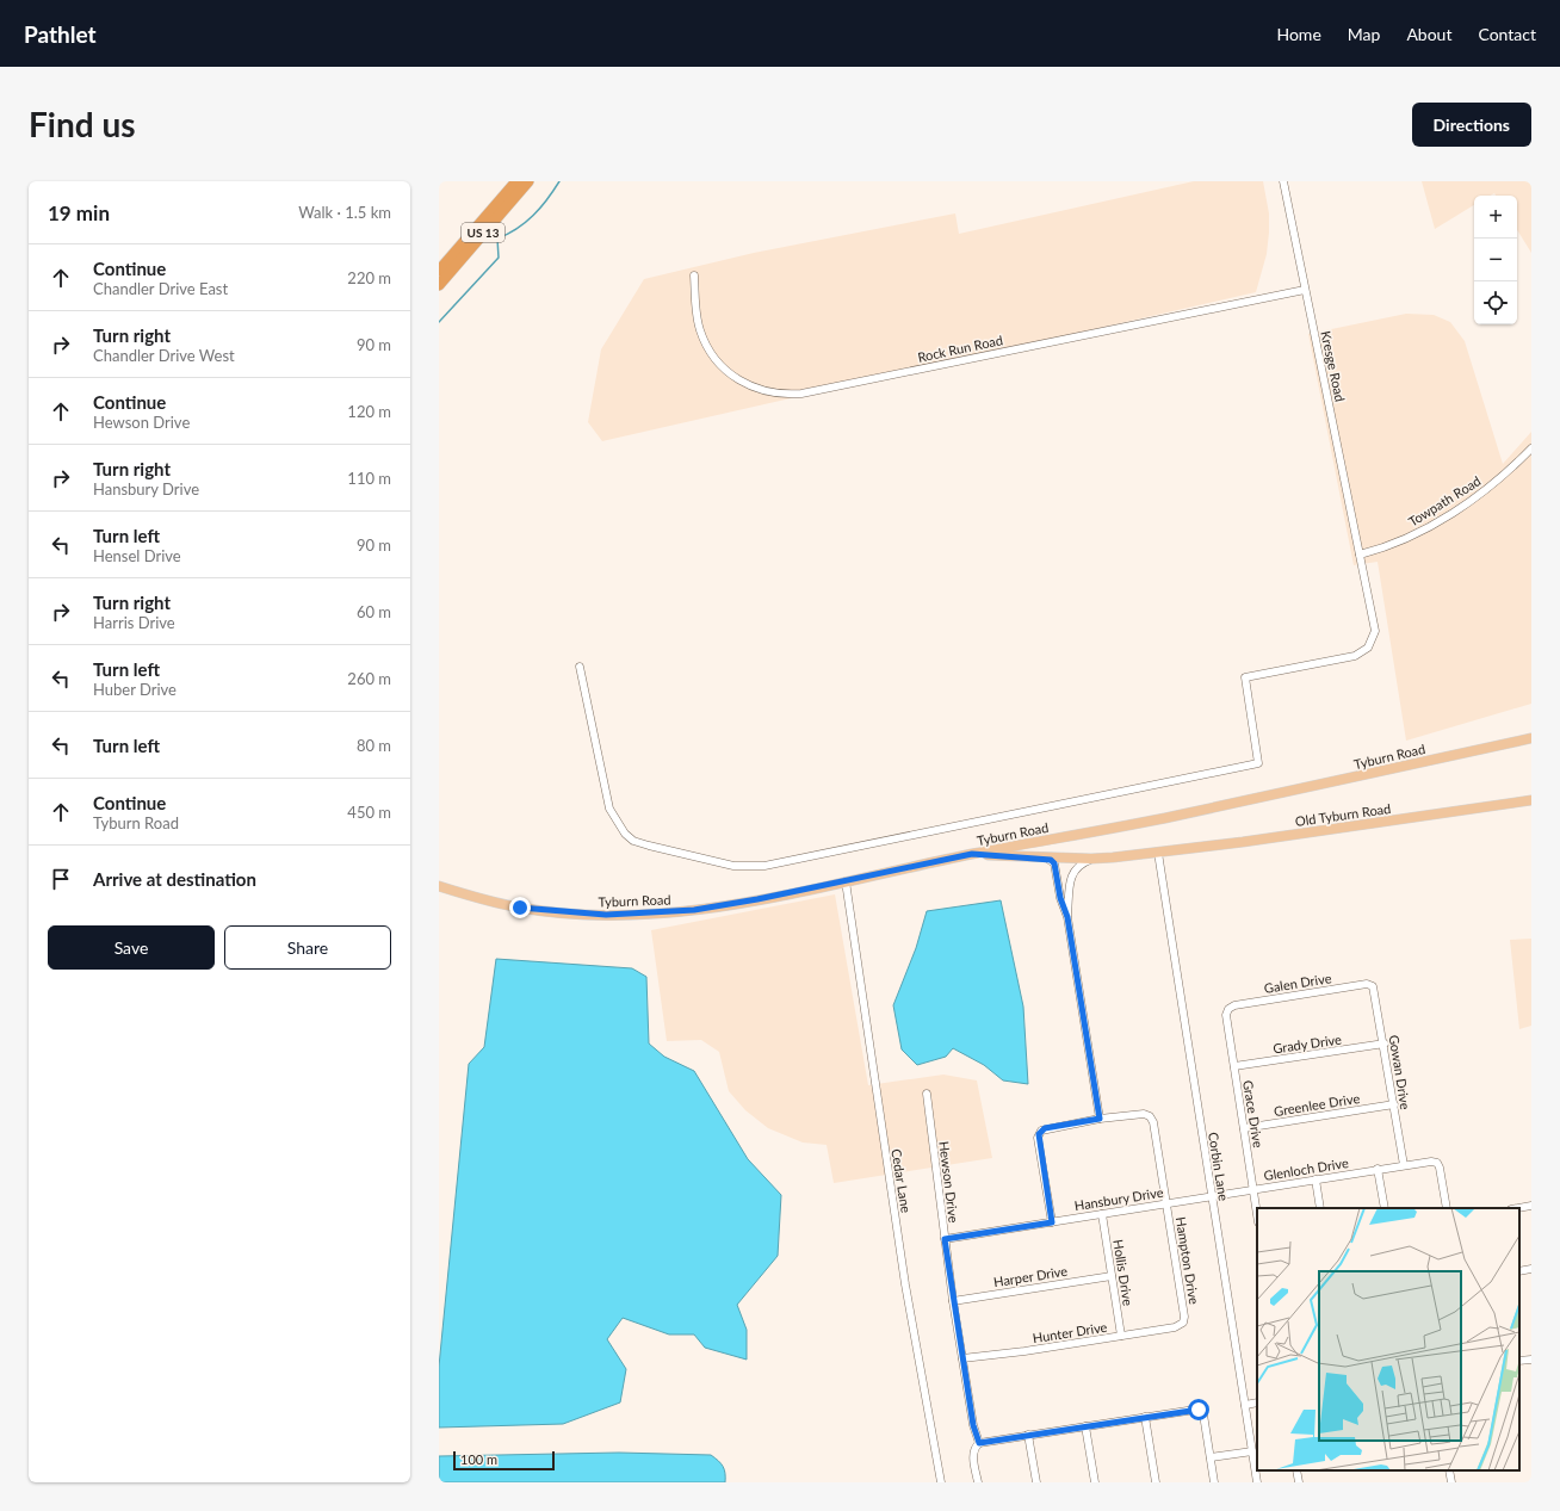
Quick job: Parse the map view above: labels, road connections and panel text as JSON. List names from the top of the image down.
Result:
{
  "streets": {
    "highway": ["US 13"],
    "main road": ["Tyburn Road", "Old Tyburn Road"],
    "street": [
      "Rock Run Road",
      "Kresge Road",
      "Towpath Road",
      "Galen Drive",
      "Grady Drive",
      "Gowan Drive",
      "Greenlee Drive",
      "Grace Drive",
      "Corbin Lane",
      "Glenloch Drive",
      "Cedar Lane",
      "Hewson Drive",
      "Hansbury Drive",
      "Hampton Drive",
      "Hollis Drive",
      "Harper Drive",
      "Hunter Drive"
    ]
  },
  "crossings": [
    ["Rock Run Road", "Kresge Road"],
    ["Kresge Road", "Towpath Road"],
    ["Tyburn Road", "Old Tyburn Road"],
    ["Tyburn Road", "Cedar Lane"],
    ["Old Tyburn Road", "Corbin Lane"],
    ["Galen Drive", "Gowan Drive"],
    ["Galen Drive", "Grace Drive"],
    ["Grady Drive", "Gowan Drive"],
    ["Grady Drive", "Grace Drive"],
    ["Gowan Drive", "Greenlee Drive"],
    ["Gowan Drive", "Glenloch Drive"],
    ["Greenlee Drive", "Grace Drive"],
    ["Grace Drive", "Glenloch Drive"],
    ["Corbin Lane", "Glenloch Drive"],
    ["Corbin Lane", "Hansbury Drive"],
    ["Glenloch Drive", "Hansbury Drive"],
    ["Hewson Drive", "Hansbury Drive"],
    ["Hewson Drive", "Harper Drive"],
    ["Hewson Drive", "Hunter Drive"],
    ["Hansbury Drive", "Hampton Drive"],
    ["Hansbury Drive", "Hollis Drive"],
    ["Hampton Drive", "Hunter Drive"],
    ["Hollis Drive", "Harper Drive"],
    ["Hollis Drive", "Hunter Drive"]
  ],
  "scale_bar": "100 m",
  "page": {
    "header": "Pathlet",
    "nav": [
      "Home",
      "Map",
      "About",
      "Contact"
    ],
    "buttons": [
      "Directions",
      ["Save", "Share"]
    ],
    "title": "Find us",
    "heading": ["19 min", "Walk · 1.5 km"],
    "map_buttons": ["+", "−"],
    "list": [
      ["Continue", "Chandler Drive East", "220 m"],
      ["Turn right", "Chandler Drive West", "90 m"],
      ["Continue", "Hewson Drive", "120 m"],
      ["Turn right", "Hansbury Drive", "110 m"],
      ["Turn left", "Hensel Drive", "90 m"],
      ["Turn right", "Harris Drive", "60 m"],
      ["Turn left", "Huber Drive", "260 m"],
      ["Turn left", "80 m"],
      ["Continue", "Tyburn Road", "450 m"],
      "Arrive at destination"
    ],
    "scale": "100 m"
  }
}
